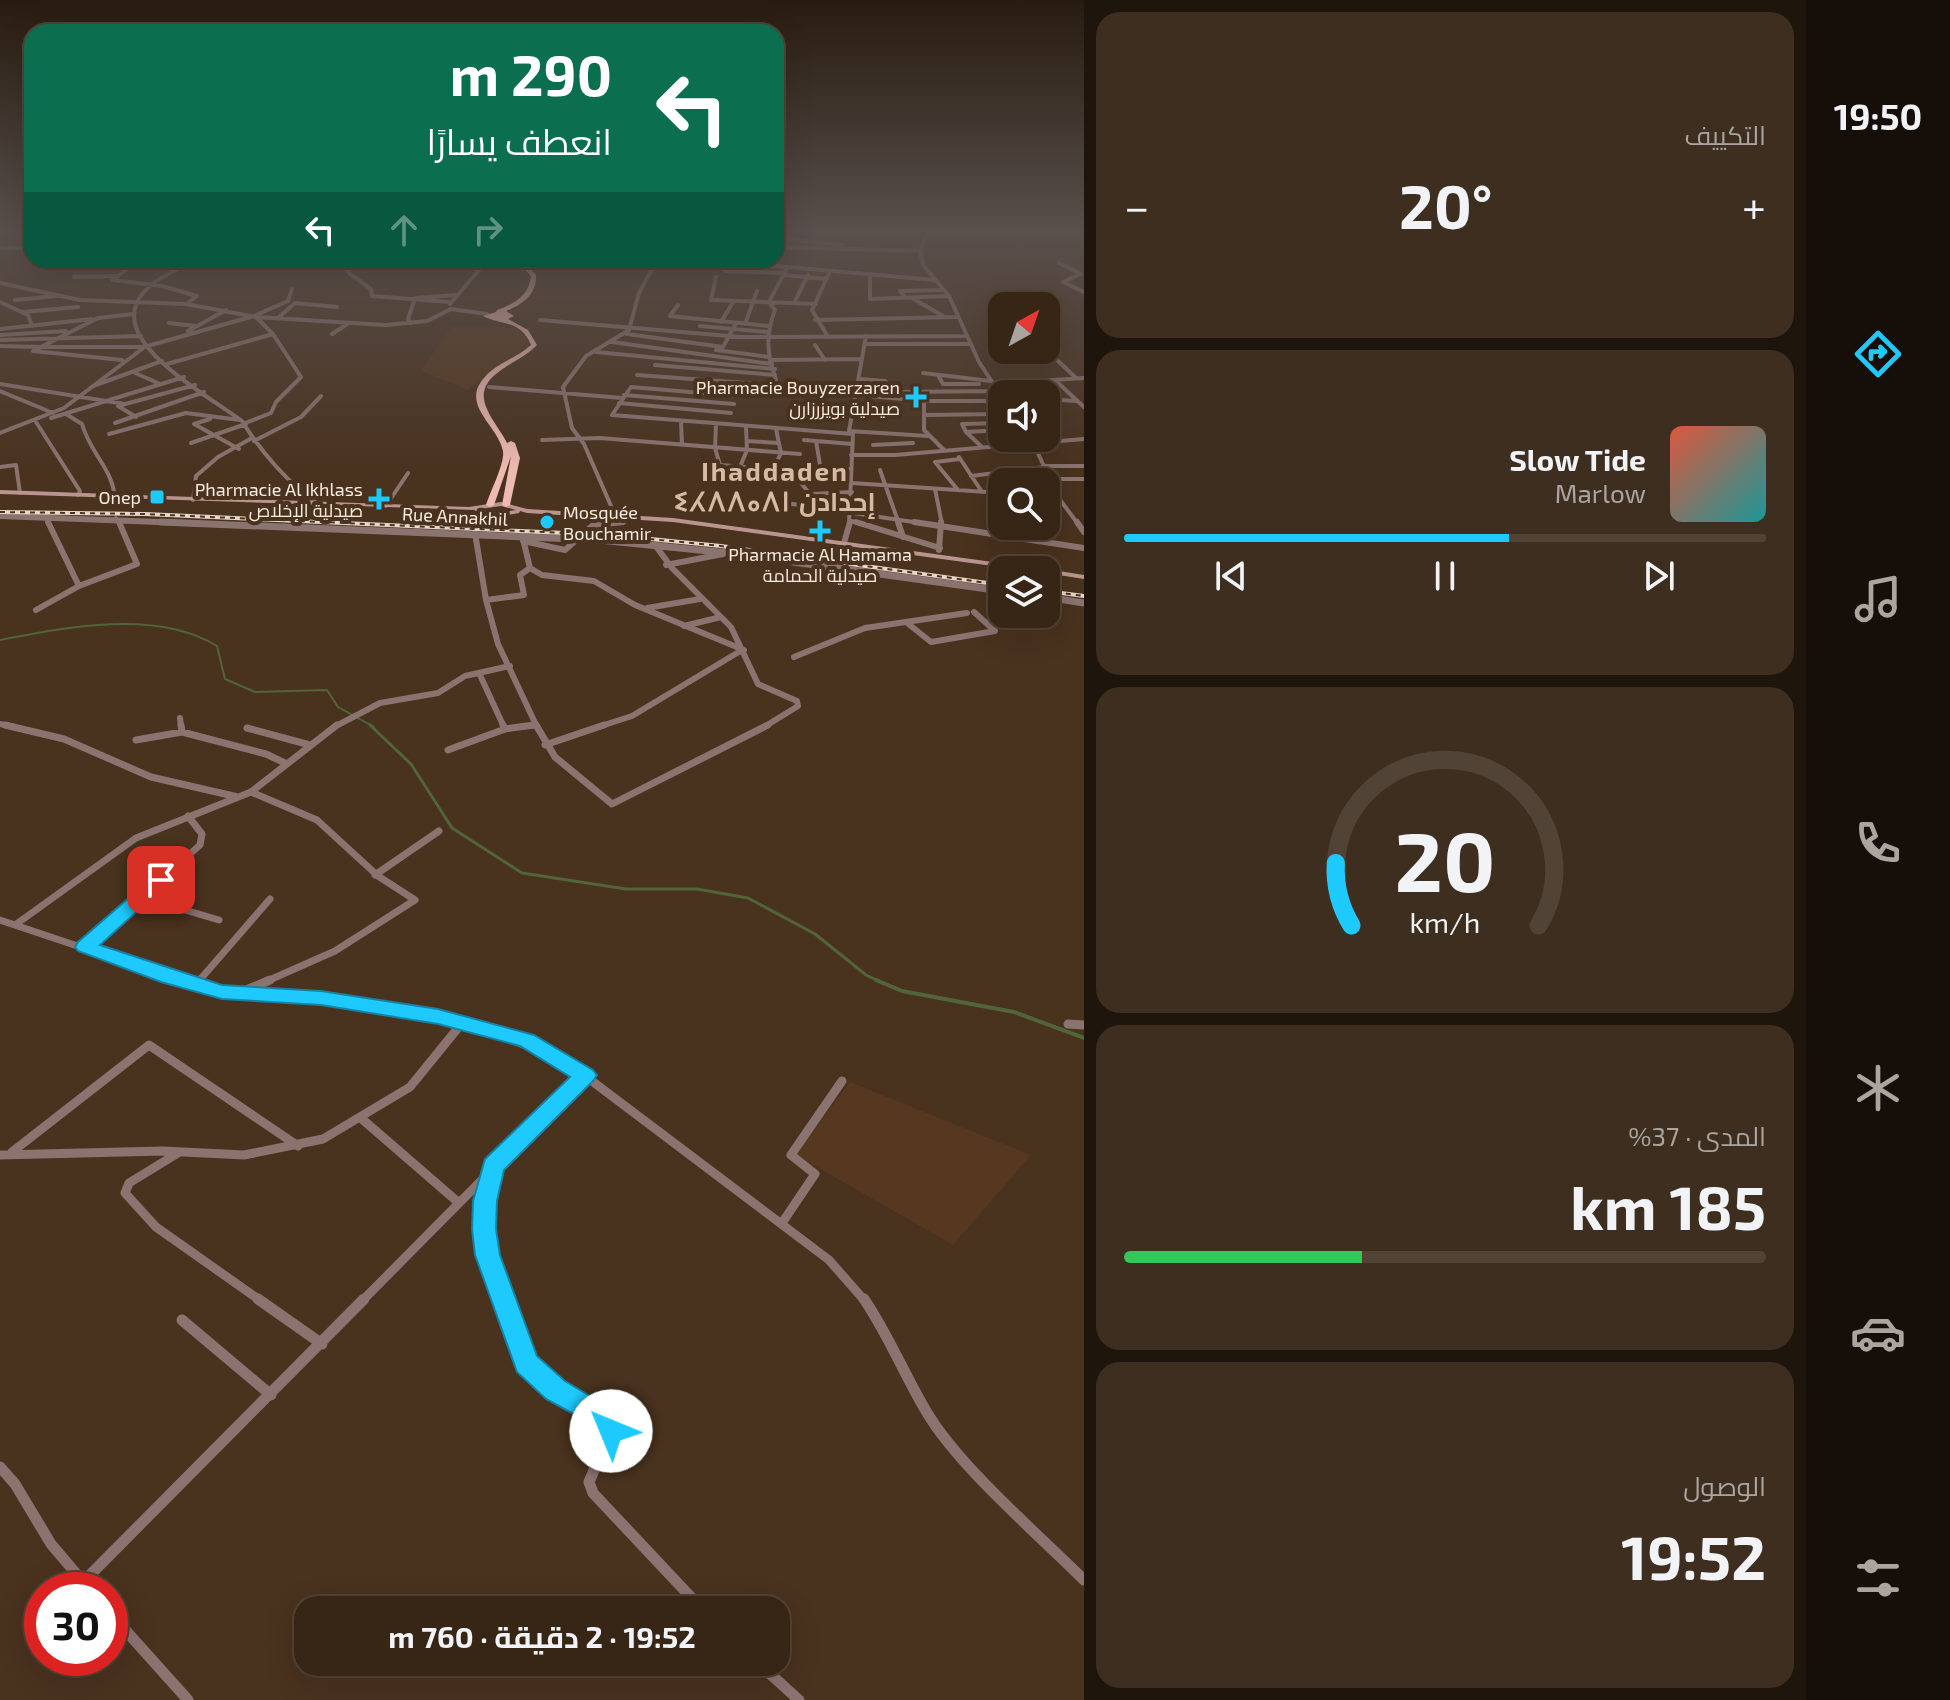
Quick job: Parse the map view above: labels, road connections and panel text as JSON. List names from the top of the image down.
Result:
{
  "streets": {
    "street": ["Rue Annakhil"]
  },
  "districts": ["Ihaddaden ⵉⵃⴷⴷⴰⴷⵏ إحدادن"],
  "places": {
    "health": ["Pharmacie Bouyzerzaren صيدلية بويزرزارن", "Pharmacie Al Ikhlass صيدلية الإخلاص", "Pharmacie Al Hamama صيدلية الحمامة"],
    "transit": ["Onep"],
    "other": ["Mosquée Bouchamir"]
  },
  "north": "top right",
  "page": {
    "tabs": "19:50",
    "tile": [
      "التكييف",
      ["المدى · 37%", "185 km"],
      ["الوصول", "19:52"]
    ],
    "turn": ["290 m", "انعطف يسارًا"],
    "heat": ["−", "20°", "+"],
    "song": ["Slow Tide", "Marlow"],
    "limit": "30",
    "trip": "19:52 · 2 دقيقة · 760 m",
    "gauge": ["20", "km/h"]
  }
}
